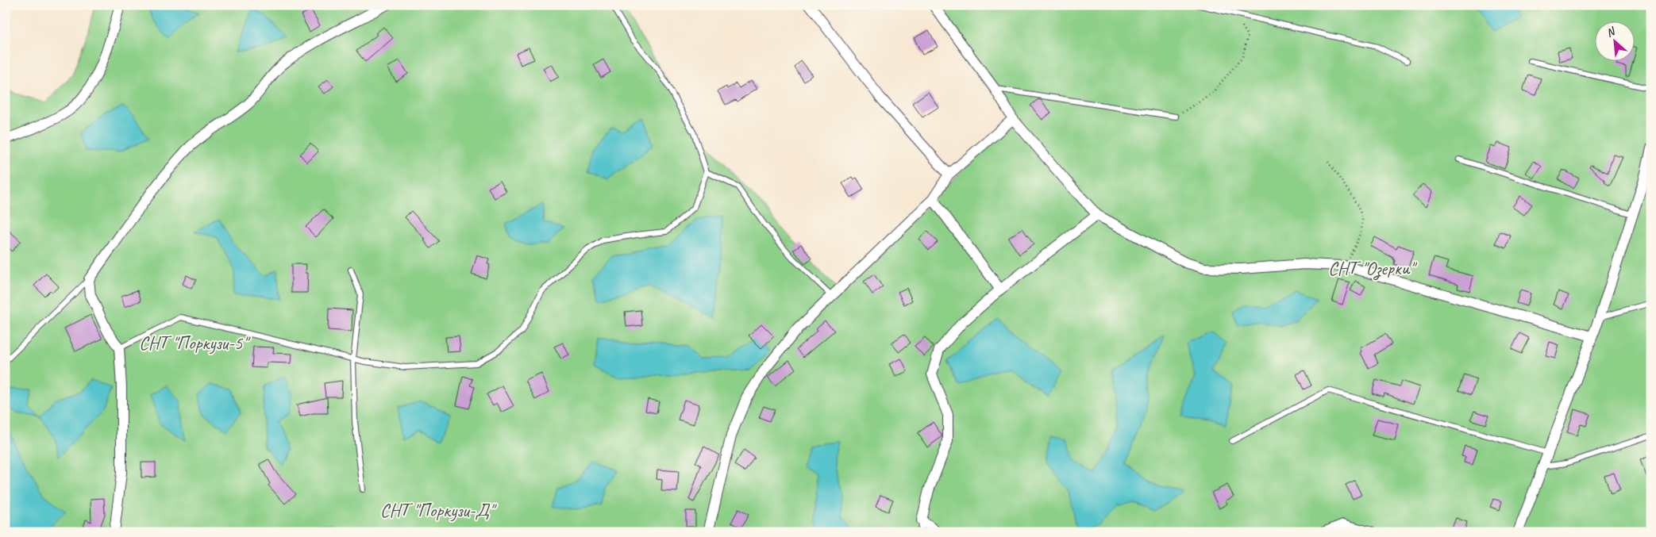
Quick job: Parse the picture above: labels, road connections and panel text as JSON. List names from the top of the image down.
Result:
{
  "parks": ["СНТ \"Озерки\"", "СНТ \"Поркузи-5\"", "СНТ \"Поркузи-Д\""],
  "north": "top left"
}
